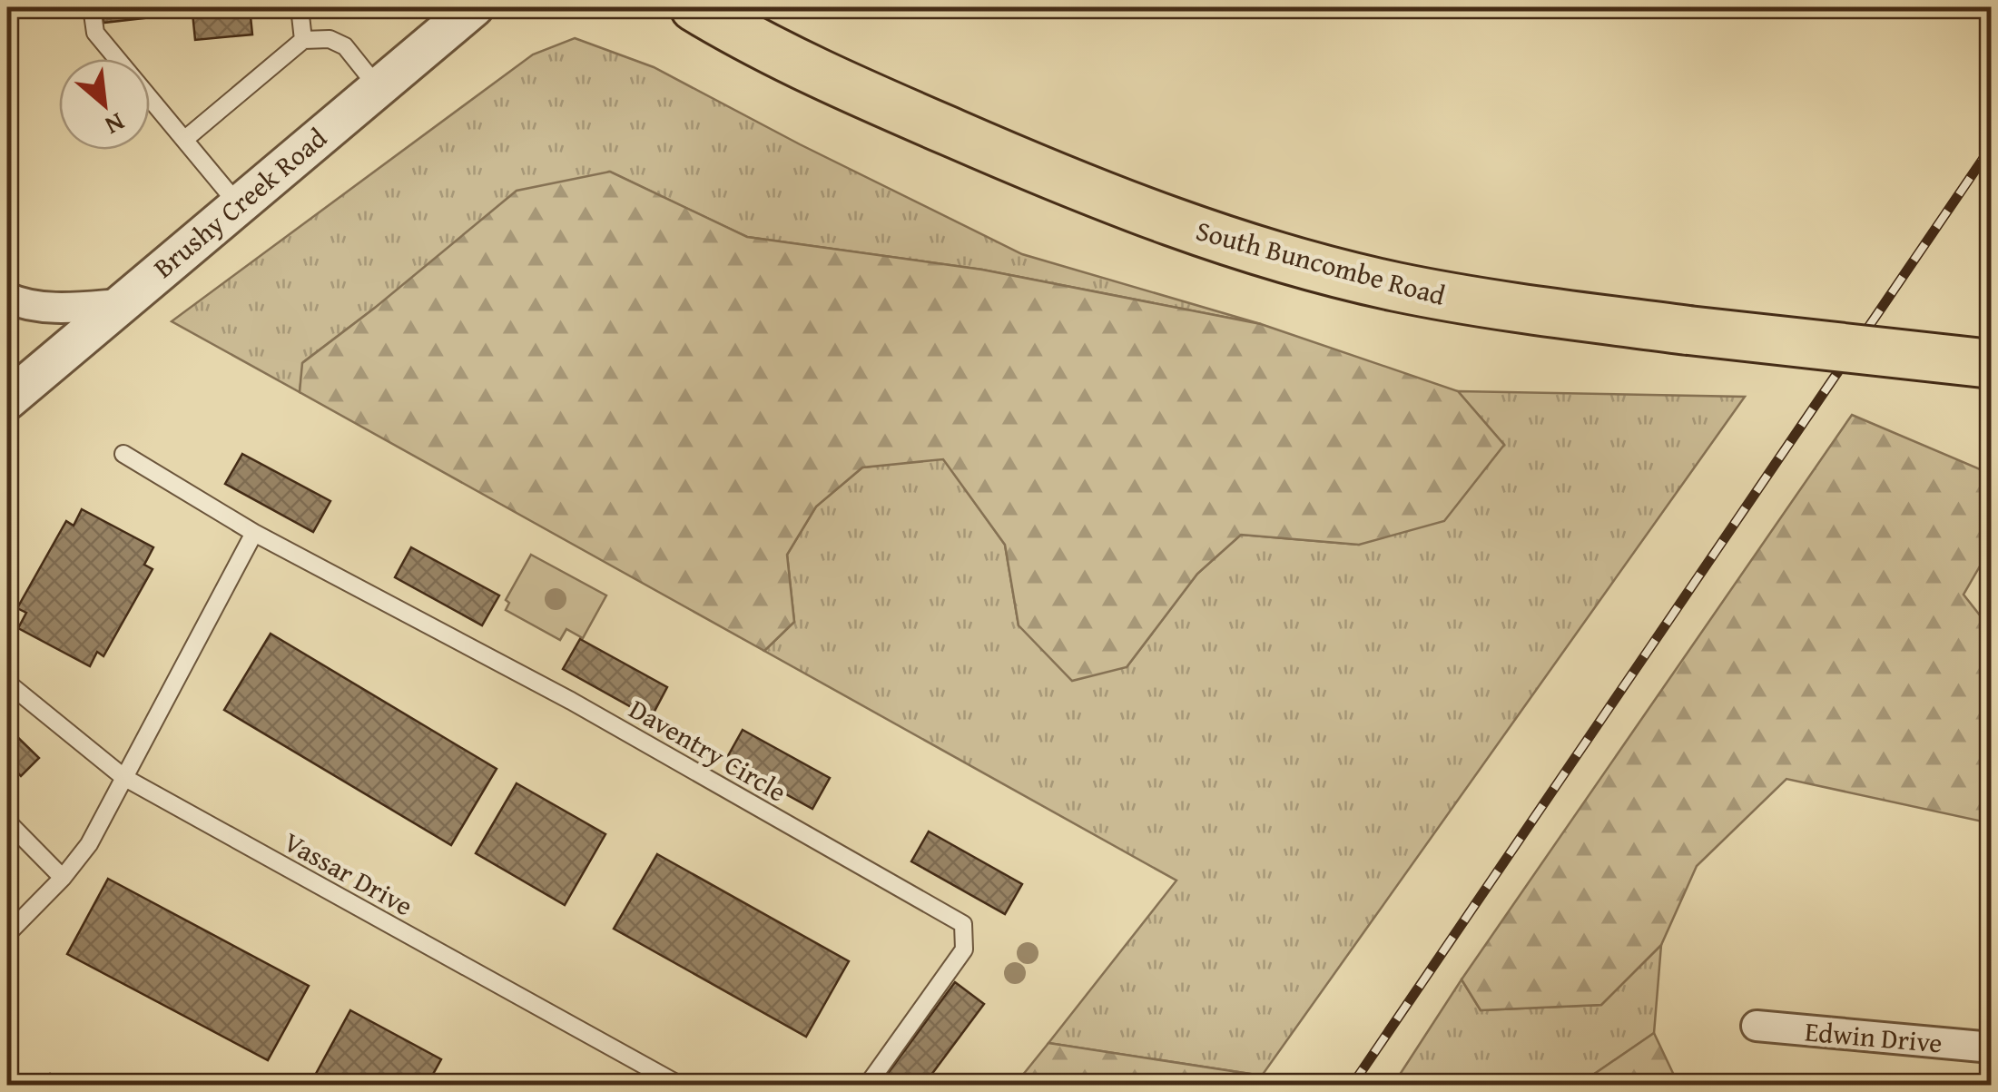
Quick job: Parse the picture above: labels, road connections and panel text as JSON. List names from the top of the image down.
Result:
{
  "streets": {
    "main road": ["South Buncombe Road"],
    "street": ["Brushy Creek Road", "Edwin Drive"],
    "lane": ["Daventry Circle", "Vassar Drive"]
  },
  "north": "bottom right"
}
